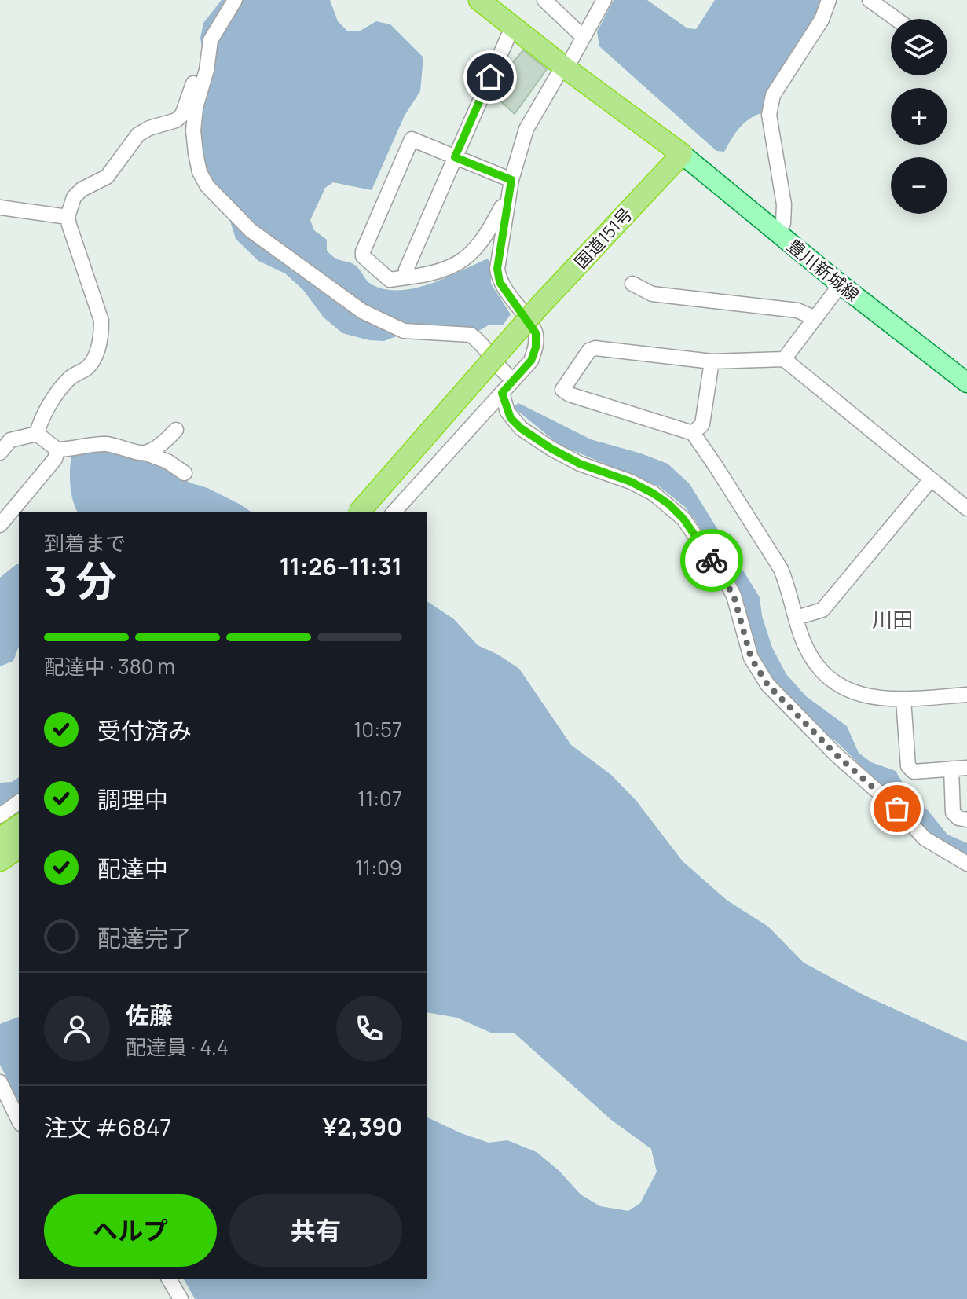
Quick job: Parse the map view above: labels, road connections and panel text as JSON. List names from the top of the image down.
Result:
{
  "streets": {
    "highway": ["国道151号"],
    "main road": ["豊川新城線"]
  },
  "crossings": [
    ["国道151号", "豊川新城線"]
  ],
  "districts": ["川田"],
  "page": {
    "map_buttons": ["+", "−"],
    "heading": ["3 分", "到着まで", "11:26–11:31"],
    "panel": [
      "佐藤",
      "配達員 · 4.4",
      "注文 #6847",
      "¥2,390"
    ],
    "bar": "配達中 · 380 m",
    "list": [
      ["受付済み", "10:57"],
      ["調理中", "11:07"],
      ["配達中", "11:09"],
      "配達完了"
    ],
    "buttons": ["ヘルプ", "共有"]
  }
}
